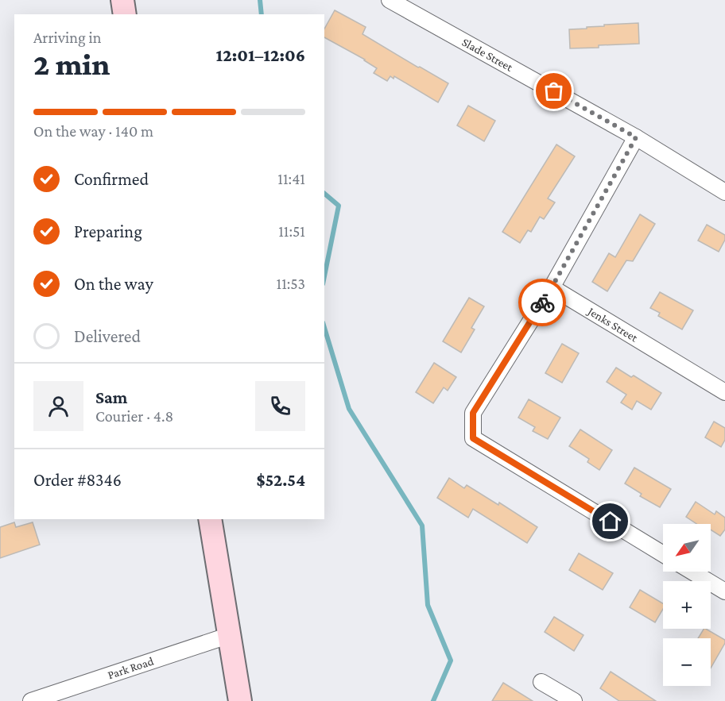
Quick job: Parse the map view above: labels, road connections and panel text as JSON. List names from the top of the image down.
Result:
{
  "streets": {
    "street": ["Slade Street", "Jenks Street", "Park Road"]
  },
  "north": "bottom left",
  "page": {
    "heading": ["2 min", "Arriving in", "12:01–12:06"],
    "panel": [
      "Sam",
      "Courier · 4.8",
      "Order #8346",
      "$52.54"
    ],
    "bar": "On the way · 140 m",
    "list": [
      ["Confirmed", "11:41"],
      ["Preparing", "11:51"],
      ["On the way", "11:53"],
      "Delivered"
    ],
    "map_buttons": ["+", "−"]
  }
}
